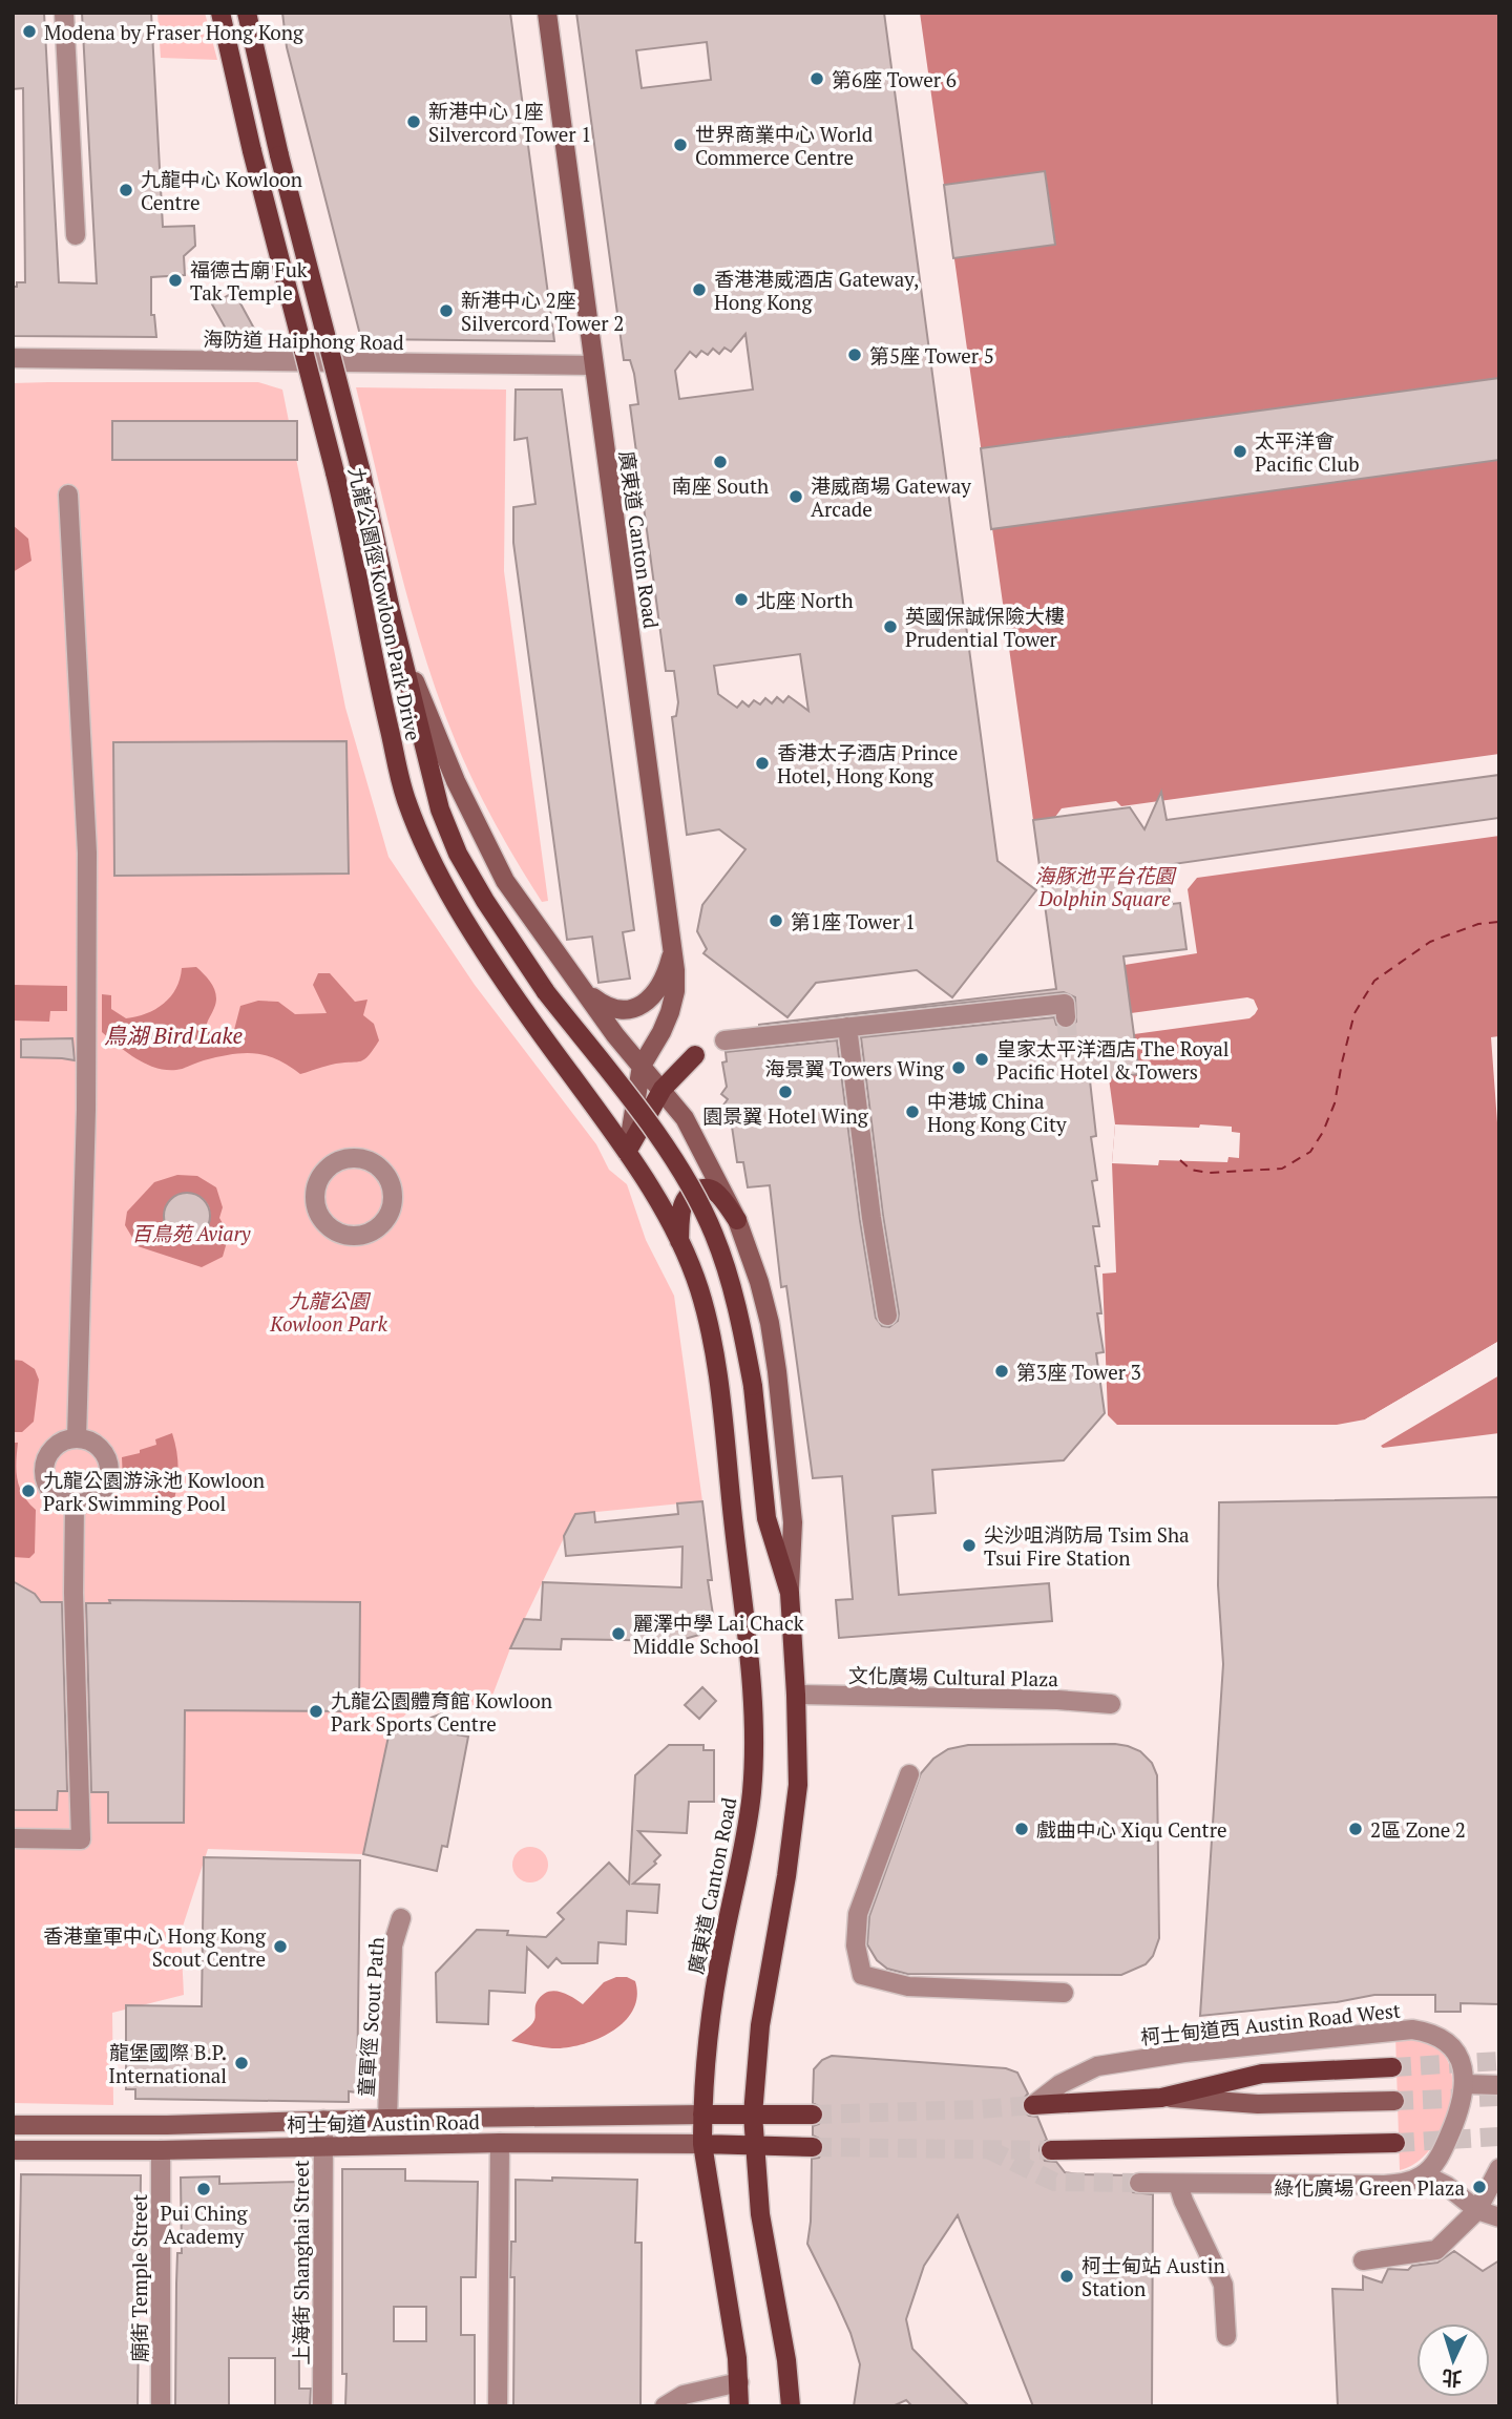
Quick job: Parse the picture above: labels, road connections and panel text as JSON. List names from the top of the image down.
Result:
{
  "streets": {
    "main road": [
      "廣東道 Canton Road",
      "九龍公園徑 Kowloon Park Drive",
      "柯士甸道西 Austin Road West",
      "柯士甸道 Austin Road"
    ],
    "street": [
      "海防道 Haiphong Road",
      "文化廣場 Cultural Plaza",
      "童軍徑 Scout Path",
      "上海街 Shanghai Street",
      "廟街 Temple Street"
    ]
  },
  "crossings": [
    ["海防道 Haiphong Road", "廣東道 Canton Road"],
    ["廣東道 Canton Road", "九龍公園徑 Kowloon Park Drive"],
    ["廣東道 Canton Road", "柯士甸道 Austin Road"],
    ["童軍徑 Scout Path", "柯士甸道 Austin Road"],
    ["柯士甸道 Austin Road", "上海街 Shanghai Street"],
    ["柯士甸道 Austin Road", "廟街 Temple Street"]
  ],
  "water": ["鳥湖 Bird Lake"],
  "parks": ["海豚池平台花園 Dolphin Square", "百鳥苑 Aviary", "九龍公園 Kowloon Park"],
  "places": [
    "Modena by Fraser Hong Kong",
    "第6座 Tower 6",
    "新港中心 1座 Silvercord Tower 1",
    "世界商業中心 World Commerce Centre",
    "九龍中心 Kowloon Centre",
    "福德古廟 Fuk Tak Temple",
    "香港港威酒店 Gateway, Hong Kong",
    "新港中心 2座 Silvercord Tower 2",
    "第5座 Tower 5",
    "太平洋會 Pacific Club",
    "南座 South",
    "港威商場 Gateway Arcade",
    "北座 North",
    "英國保誠保險大樓 Prudential Tower",
    "香港太子酒店 Prince Hotel, Hong Kong",
    "第1座 Tower 1",
    "皇家太平洋酒店 The Royal Pacific Hotel & Towers",
    "海景翼 Towers Wing",
    "園景翼 Hotel Wing",
    "中港城 China Hong Kong City",
    "第3座 Tower 3",
    "九龍公園游泳池 Kowloon Park Swimming Pool",
    "尖沙咀消防局 Tsim Sha Tsui Fire Station",
    "麗澤中學 Lai Chack Middle School",
    "九龍公園體育館 Kowloon Park Sports Centre",
    "戲曲中心 Xiqu Centre",
    "2區 Zone 2",
    "香港童軍中心 Hong Kong Scout Centre",
    "龍堡國際 B.P. International",
    "綠化廣場 Green Plaza",
    "Pui Ching Academy",
    "柯士甸站 Austin Station"
  ],
  "north": "bottom"
}
